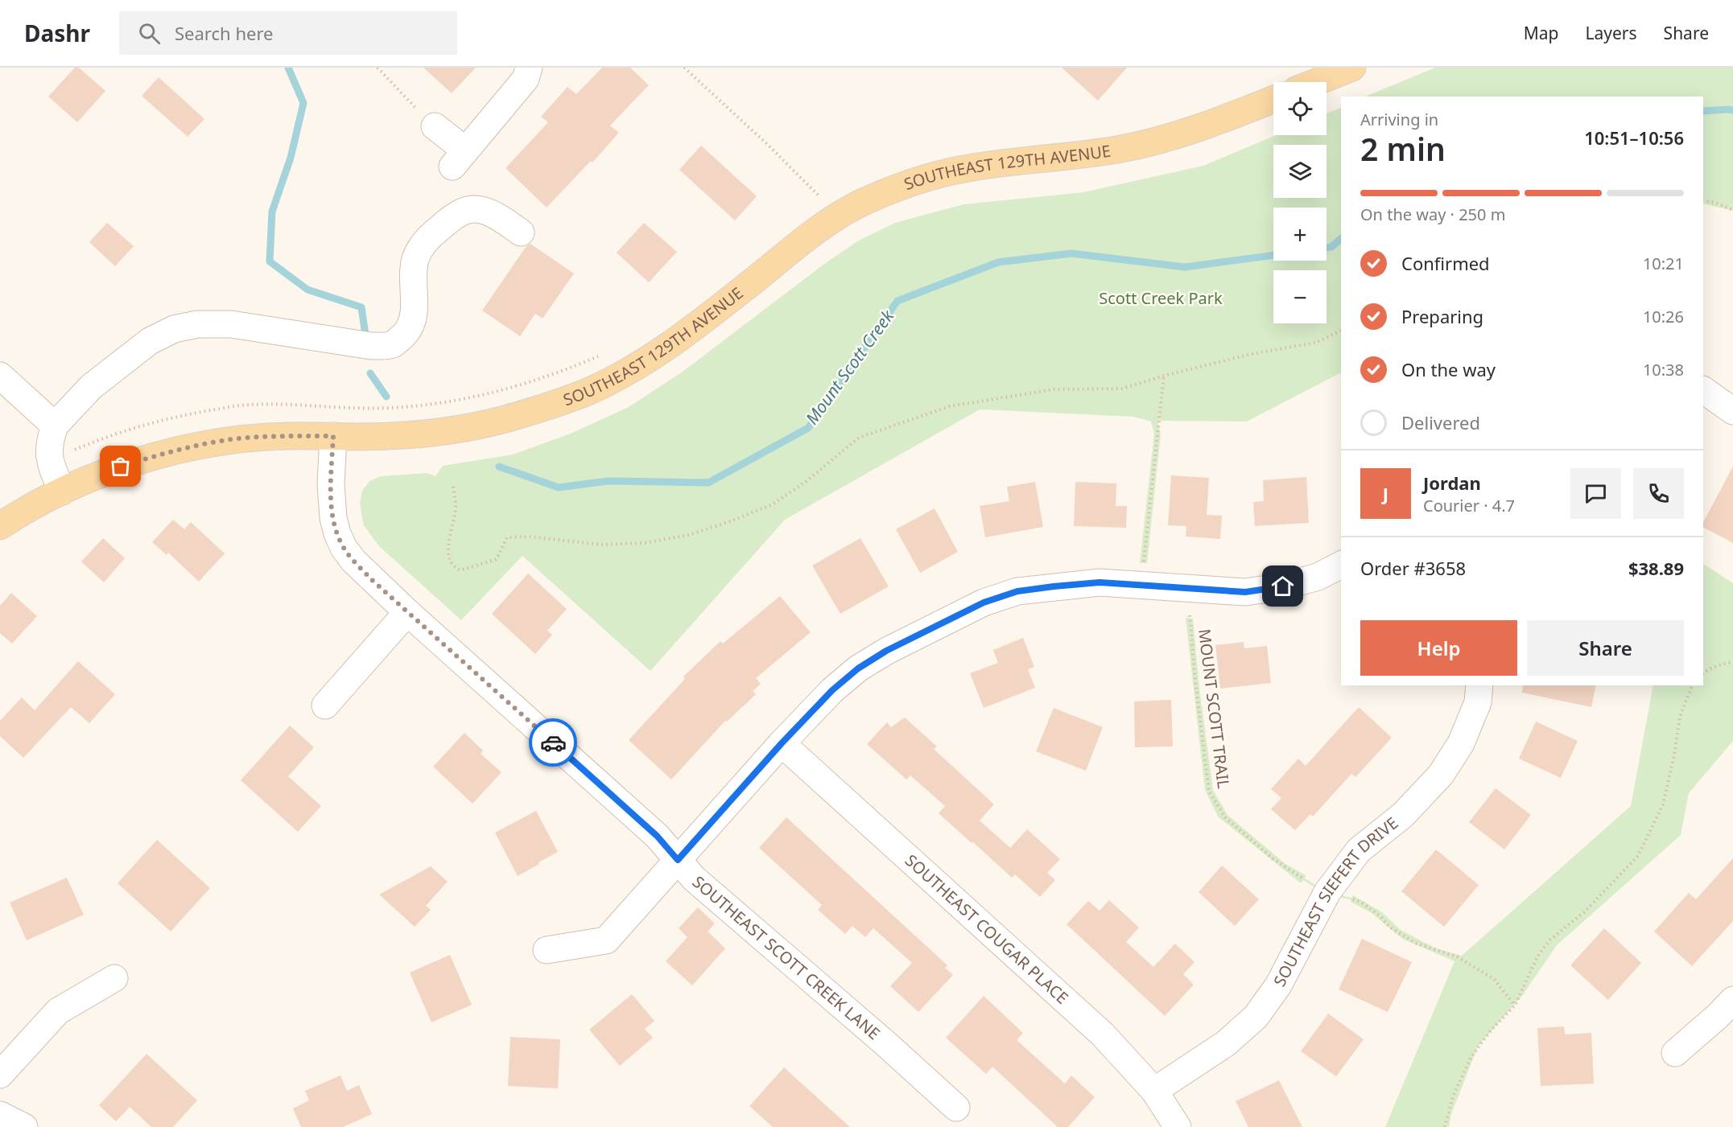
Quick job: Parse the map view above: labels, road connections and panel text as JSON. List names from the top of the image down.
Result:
{
  "streets": {
    "main road": ["SOUTHEAST 129TH AVENUE"],
    "street": ["SOUTHEAST SIEFERT DRIVE", "SOUTHEAST COUGAR PLACE", "SOUTHEAST SCOTT CREEK LANE"],
    "path": ["MOUNT SCOTT TRAIL"]
  },
  "crossings": [
    ["SOUTHEAST 129TH AVENUE", "SOUTHEAST SCOTT CREEK LANE"],
    ["SOUTHEAST SIEFERT DRIVE", "SOUTHEAST COUGAR PLACE"]
  ],
  "water": ["Mount Scott Creek"],
  "parks": ["Scott Creek Park"],
  "page": {
    "header": "Dashr",
    "search": "Search here",
    "nav": ["Map", "Layers", "Share"],
    "map_buttons": ["+", "−"],
    "heading": ["2 min", "Arriving in", "10:51–10:56"],
    "panel": [
      "Jordan",
      "Courier · 4.7",
      "Order #3658",
      "$38.89"
    ],
    "bar": "On the way · 250 m",
    "list": [
      ["Confirmed", "10:21"],
      ["Preparing", "10:26"],
      ["On the way", "10:38"],
      "Delivered"
    ],
    "round": "J",
    "buttons": ["Help", "Share"]
  }
}
